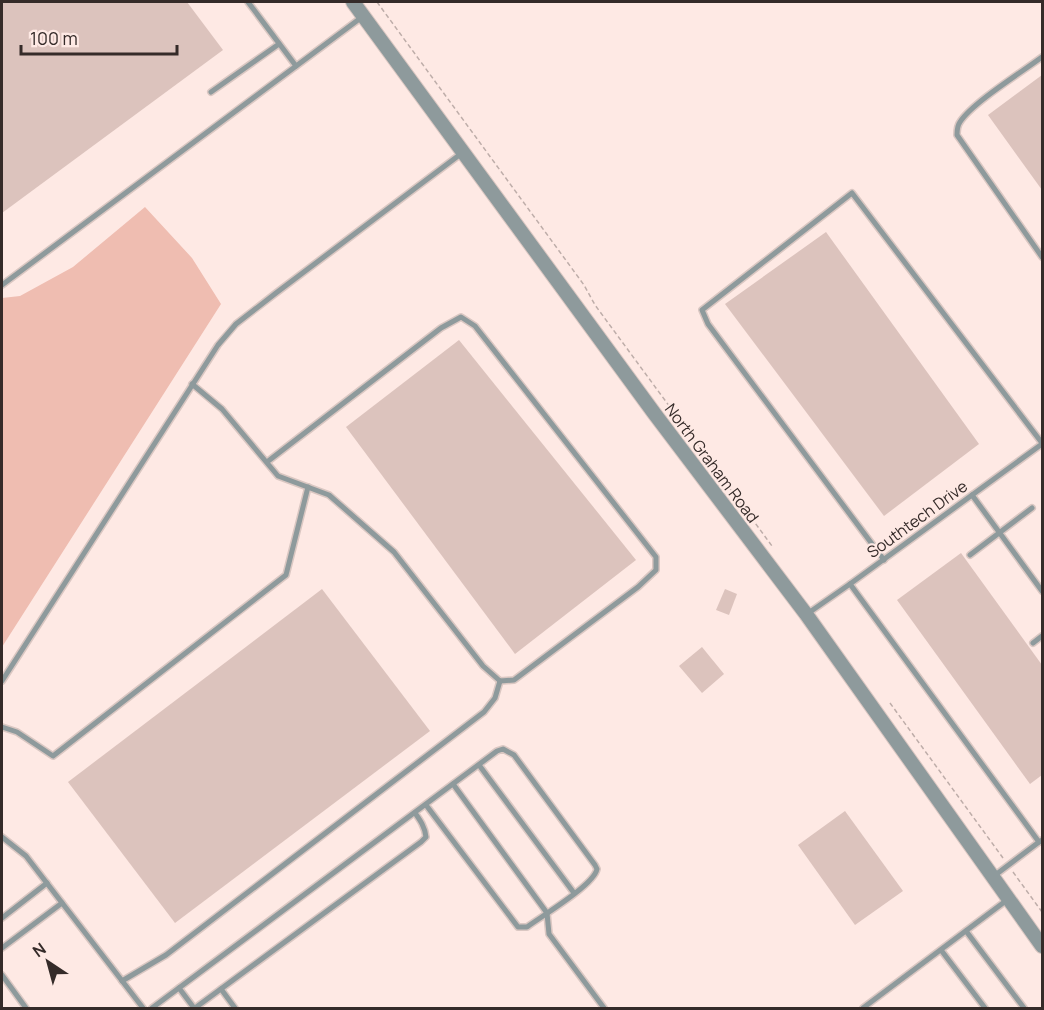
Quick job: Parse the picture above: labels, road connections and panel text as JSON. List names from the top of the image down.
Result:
{
  "streets": {
    "street": ["North Graham Road"],
    "lane": ["Southtech Drive"]
  },
  "crossings": [
    ["North Graham Road", "Southtech Drive"]
  ],
  "scale_bar": "100 m",
  "north": "top left"
}
